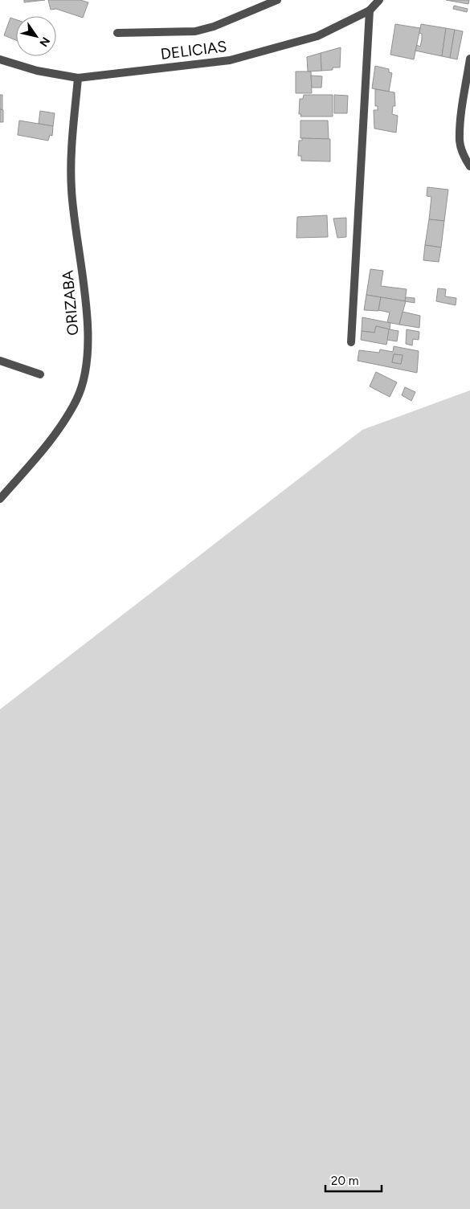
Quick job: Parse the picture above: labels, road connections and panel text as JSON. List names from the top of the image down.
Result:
{
  "streets": {
    "street": ["DELICIAS", "ORIZABA"]
  },
  "crossings": [
    ["DELICIAS", "ORIZABA"]
  ],
  "scale_bar": "20 m",
  "north": "bottom right"
}
